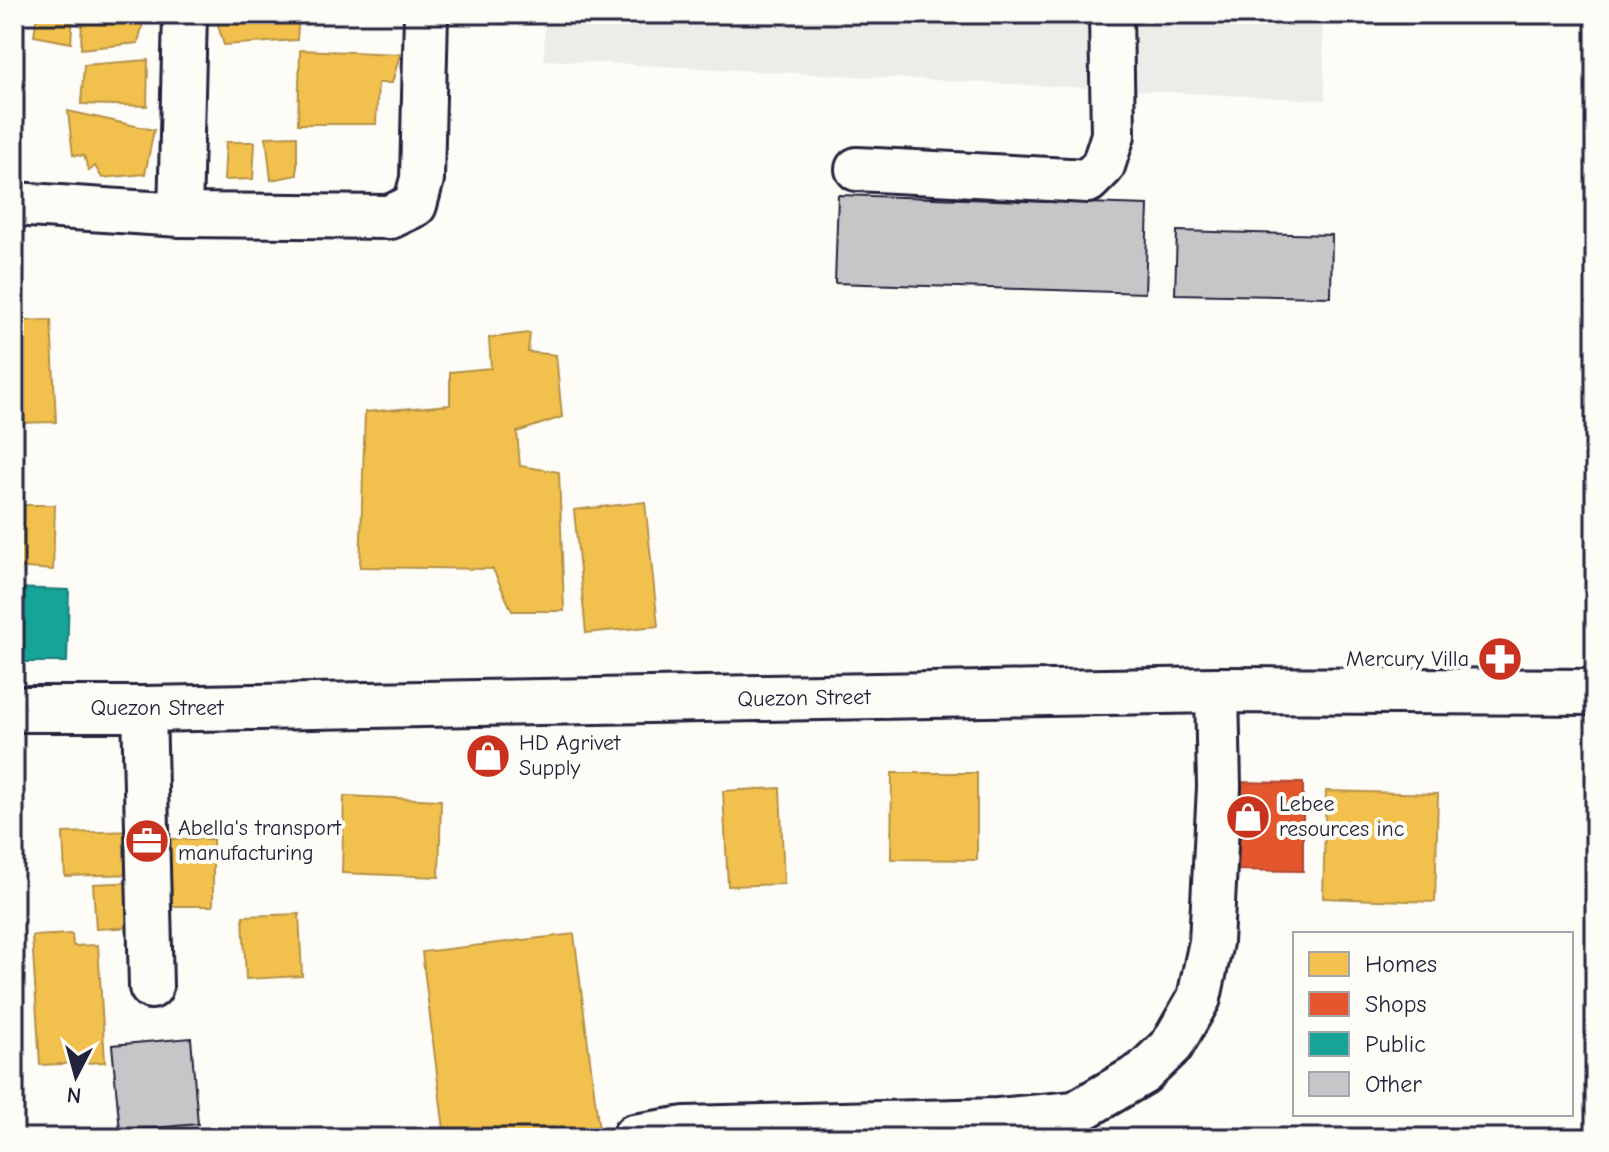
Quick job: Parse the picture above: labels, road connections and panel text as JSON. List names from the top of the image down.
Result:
{
  "streets": {
    "main road": ["Quezon Street"]
  },
  "places": {
    "pharmacy": ["Mercury Villa"],
    "shop": ["HD Agrivet Supply", "Lebee resources inc"],
    "office": ["Abella's transport manufacturing"]
  },
  "legend": [
    "Homes",
    "Shops",
    "Public",
    "Other"
  ],
  "north": "bottom"
}
